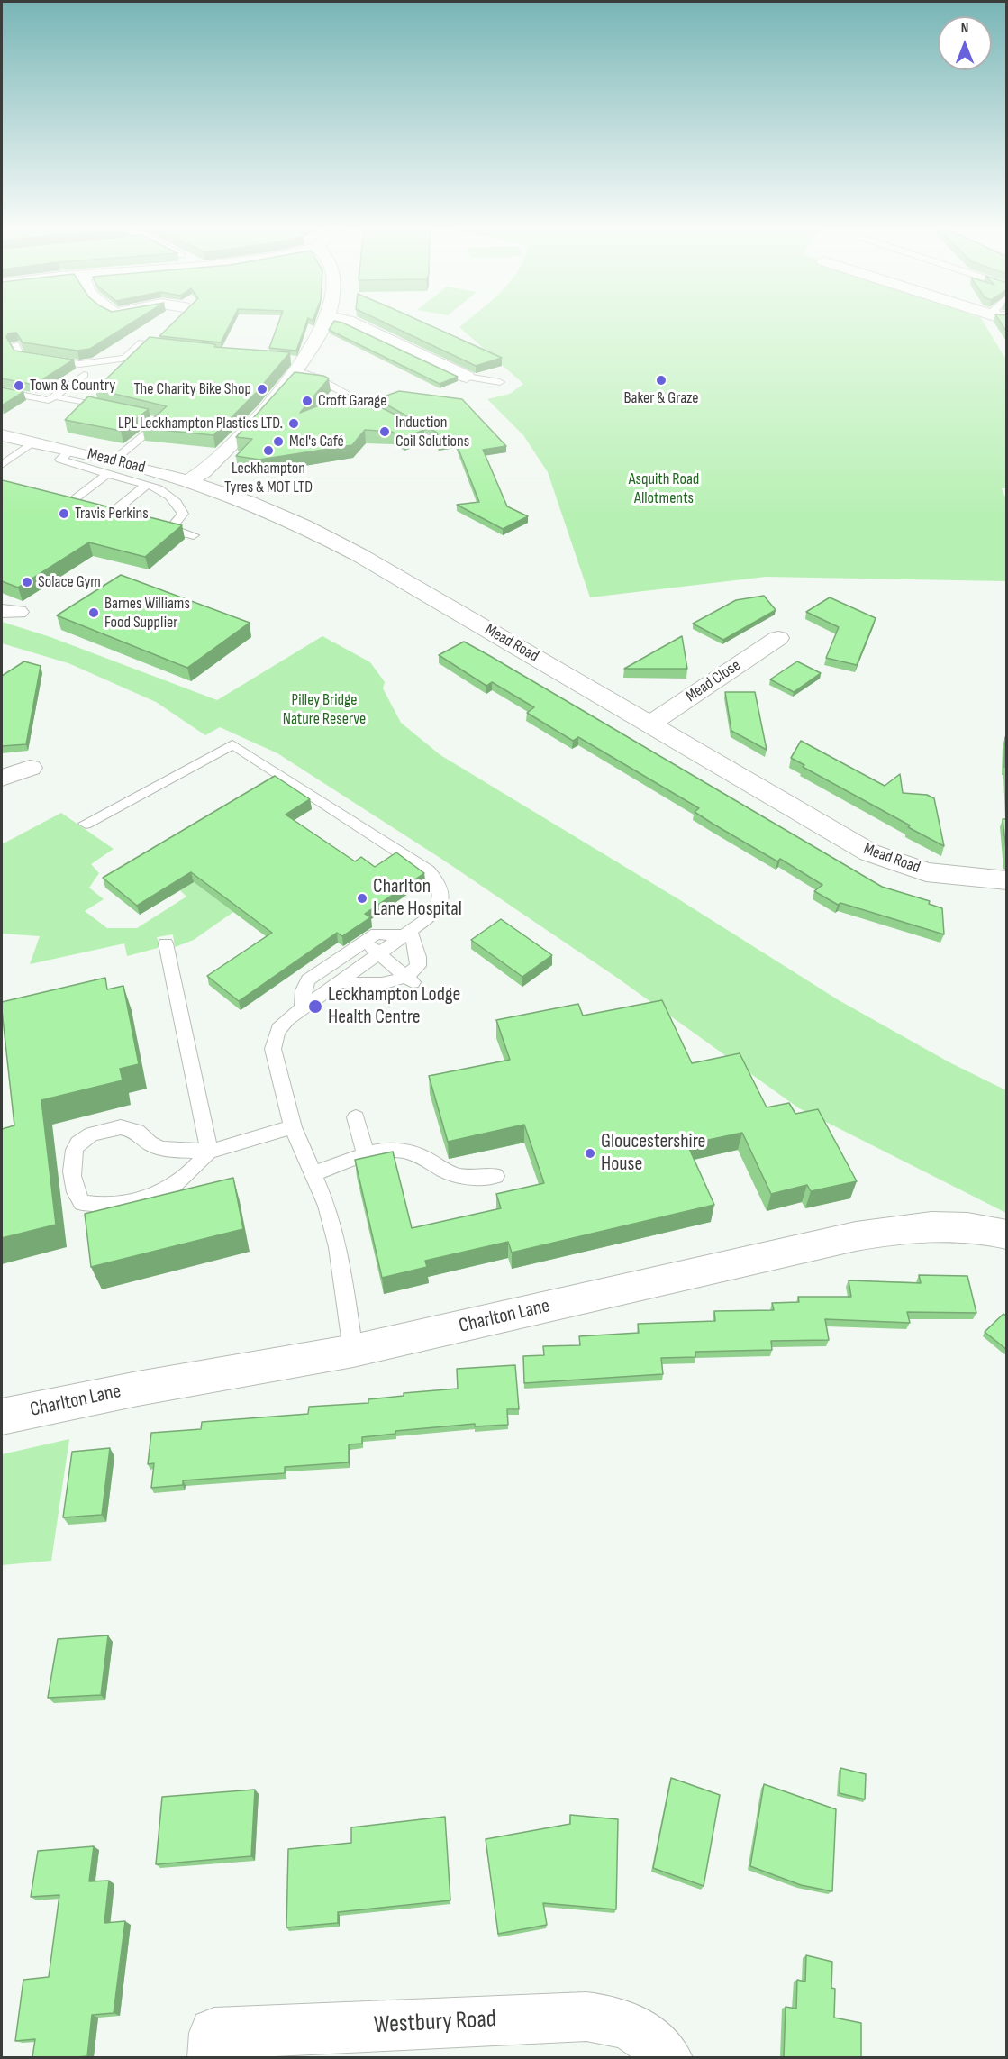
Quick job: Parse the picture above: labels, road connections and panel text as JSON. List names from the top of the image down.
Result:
{
  "streets": {
    "street": [
      "Mead Road",
      "Mead Close",
      "Charlton Lane",
      "Westbury Road"
    ]
  },
  "crossings": [
    ["Mead Road", "Mead Close"]
  ],
  "parks": ["Asquith Road Allotments", "Pilley Bridge Nature Reserve"],
  "places": [
    "Baker & Graze",
    "Town & Country",
    "The Charity Bike Shop",
    "Croft Garage",
    "LPL Leckhampton Plastics LTD.",
    "Induction Coil Solutions",
    "Mel's Café",
    "Leckhampton Tyres & MOT LTD",
    "Travis Perkins",
    "Solace Gym",
    "Barnes Williams Food Supplier",
    "Charlton Lane Hospital",
    "Leckhampton Lodge Health Centre",
    "Gloucestershire House"
  ],
  "north": "top"
}
